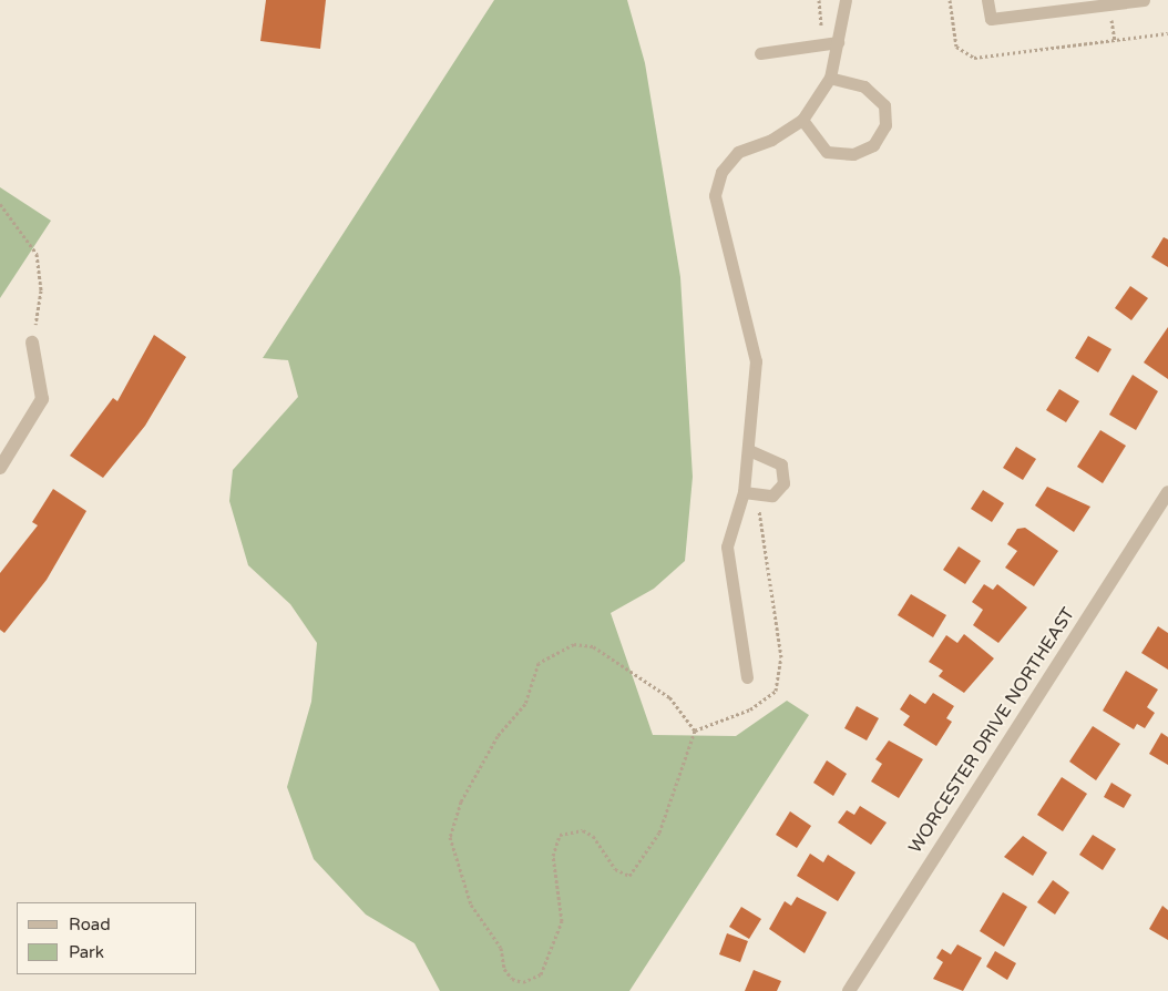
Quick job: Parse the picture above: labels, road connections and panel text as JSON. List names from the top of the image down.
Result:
{
  "streets": {
    "street": ["WORCESTER DRIVE NORTHEAST"]
  },
  "legend": ["Road", "Park"]
}
